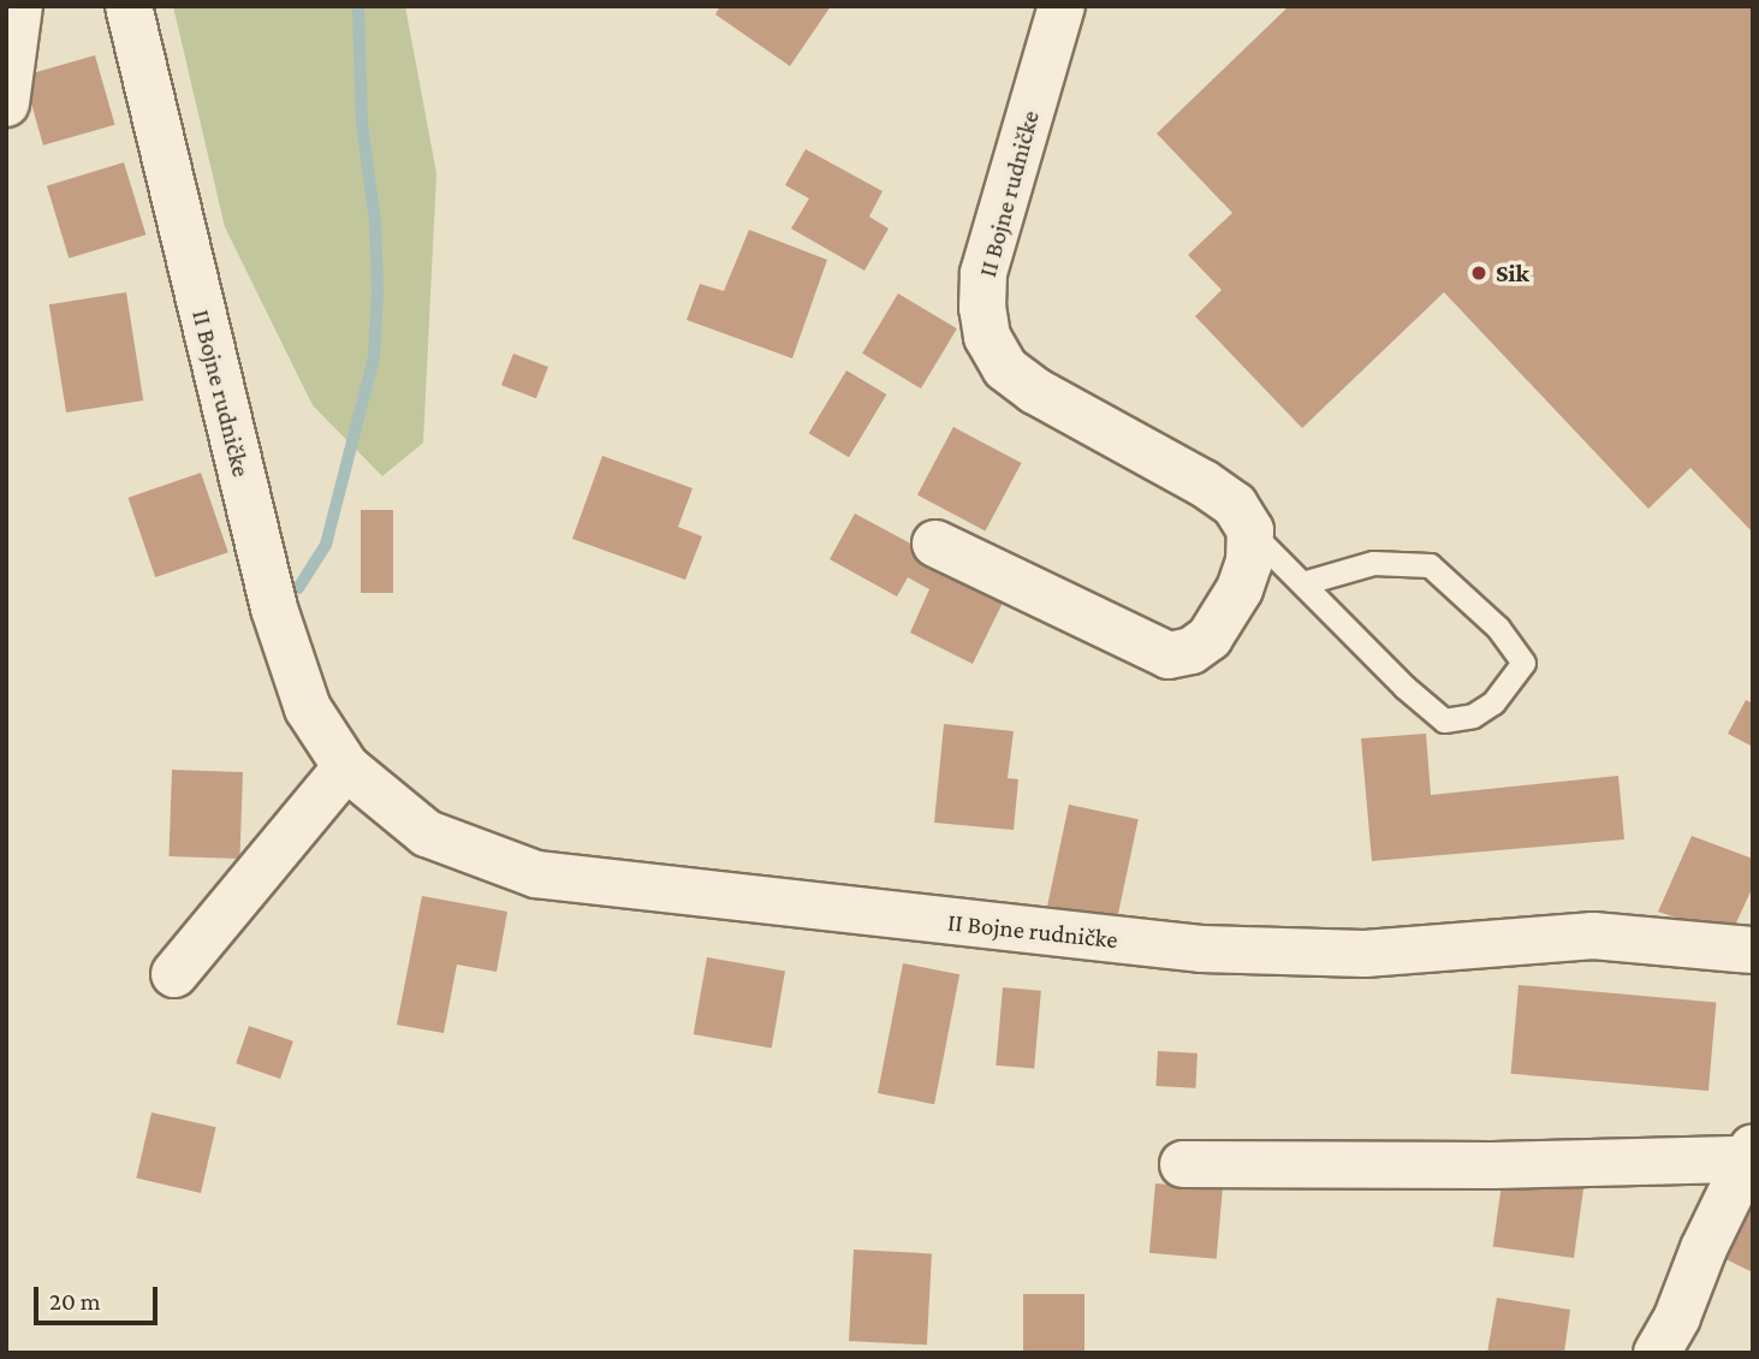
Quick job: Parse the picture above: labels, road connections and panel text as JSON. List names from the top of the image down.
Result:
{
  "streets": {
    "street": ["II Bojne rudničke"]
  },
  "places": ["Sik"],
  "scale_bar": "20 m"
}
